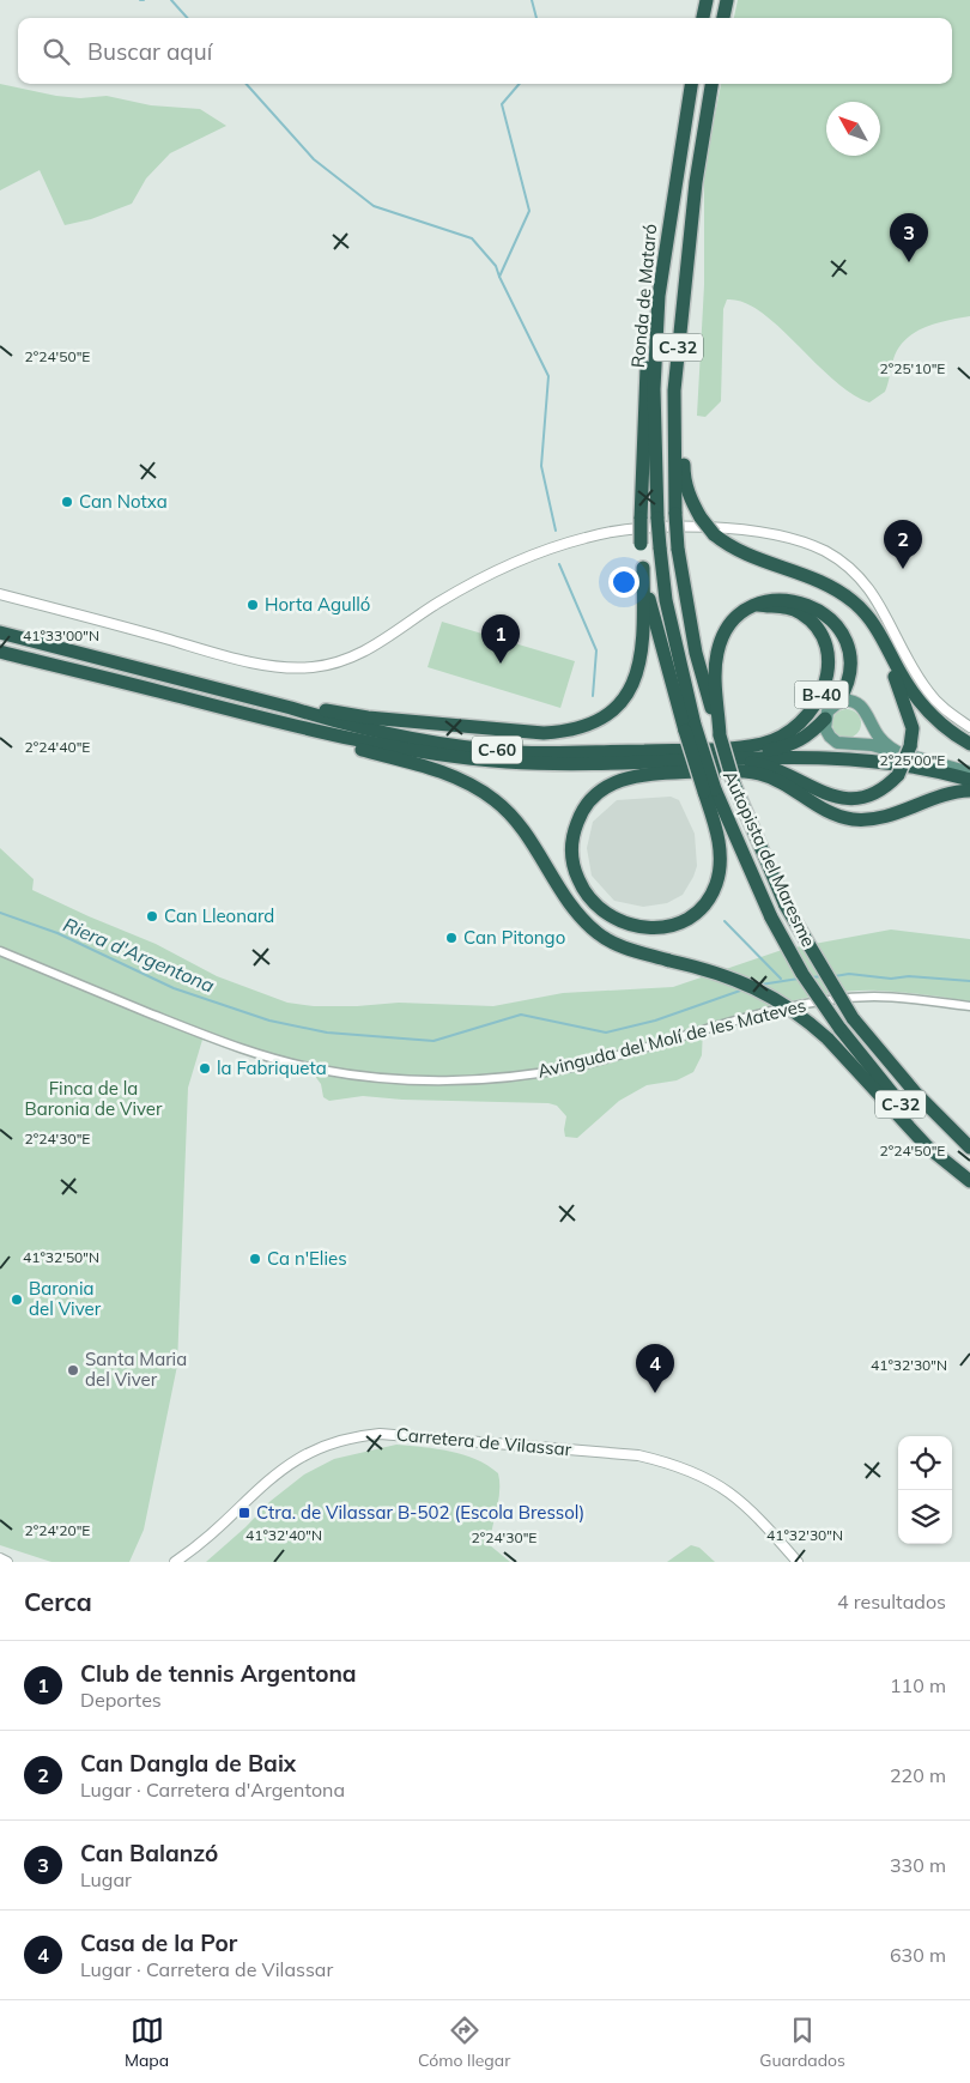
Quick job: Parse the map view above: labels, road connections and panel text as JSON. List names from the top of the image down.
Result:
{
  "streets": {
    "highway": [
      "Ronda de Mataró",
      "C-32",
      "B-40",
      "C-60",
      "Autopista del Maresme"
    ],
    "street": ["Avinguda del Molí de les Mateves", "Carretera de Vilassar"]
  },
  "crossings": [
    ["Ronda de Mataró", "Autopista del Maresme"],
    ["C-32", "Autopista del Maresme"],
    ["B-40", "C-60"]
  ],
  "water": ["Riera d'Argentona"],
  "parks": ["Finca de la Baronia de Viver"],
  "places": {
    "other": [
      "Can Notxa",
      "Horta Agulló",
      "Can Lleonard",
      "Can Pitongo",
      "la Fabriqueta",
      "Ca n'Elies",
      "Baronia del Viver",
      "Santa Maria del Viver"
    ],
    "transit": ["Ctra. de Vilassar B-502 (Escola Bressol)"]
  },
  "north": "top left",
  "page": {
    "search": "Buscar aquí",
    "pins": [
      "3",
      "2",
      "1",
      "4"
    ],
    "heading": ["Cerca", "4 resultados"],
    "list": [
      {
        "mark": "1",
        "name": "Club de tennis Argentona",
        "note": "Deportes",
        "value": "110 m"
      },
      {
        "mark": "2",
        "name": "Can Dangla de Baix",
        "note": "Lugar · Carretera d'Argentona",
        "value": "220 m"
      },
      {
        "mark": "3",
        "name": "Can Balanzó",
        "note": "Lugar",
        "value": "330 m"
      },
      {
        "mark": "4",
        "name": "Casa de la Por",
        "note": "Lugar · Carretera de Vilassar",
        "value": "630 m"
      }
    ],
    "nav": ["Mapa", "Cómo llegar", "Guardados"]
  },
  "coordinates": [
    "2°24'50\"E",
    "2°25'10\"E",
    "41°33'00\"N",
    "2°24'40\"E",
    "2°25'00\"E",
    "2°24'30\"E",
    "41°32'50\"N",
    "41°32'30\"N",
    "2°24'20\"E",
    "41°32'40\"N"
  ]
}
